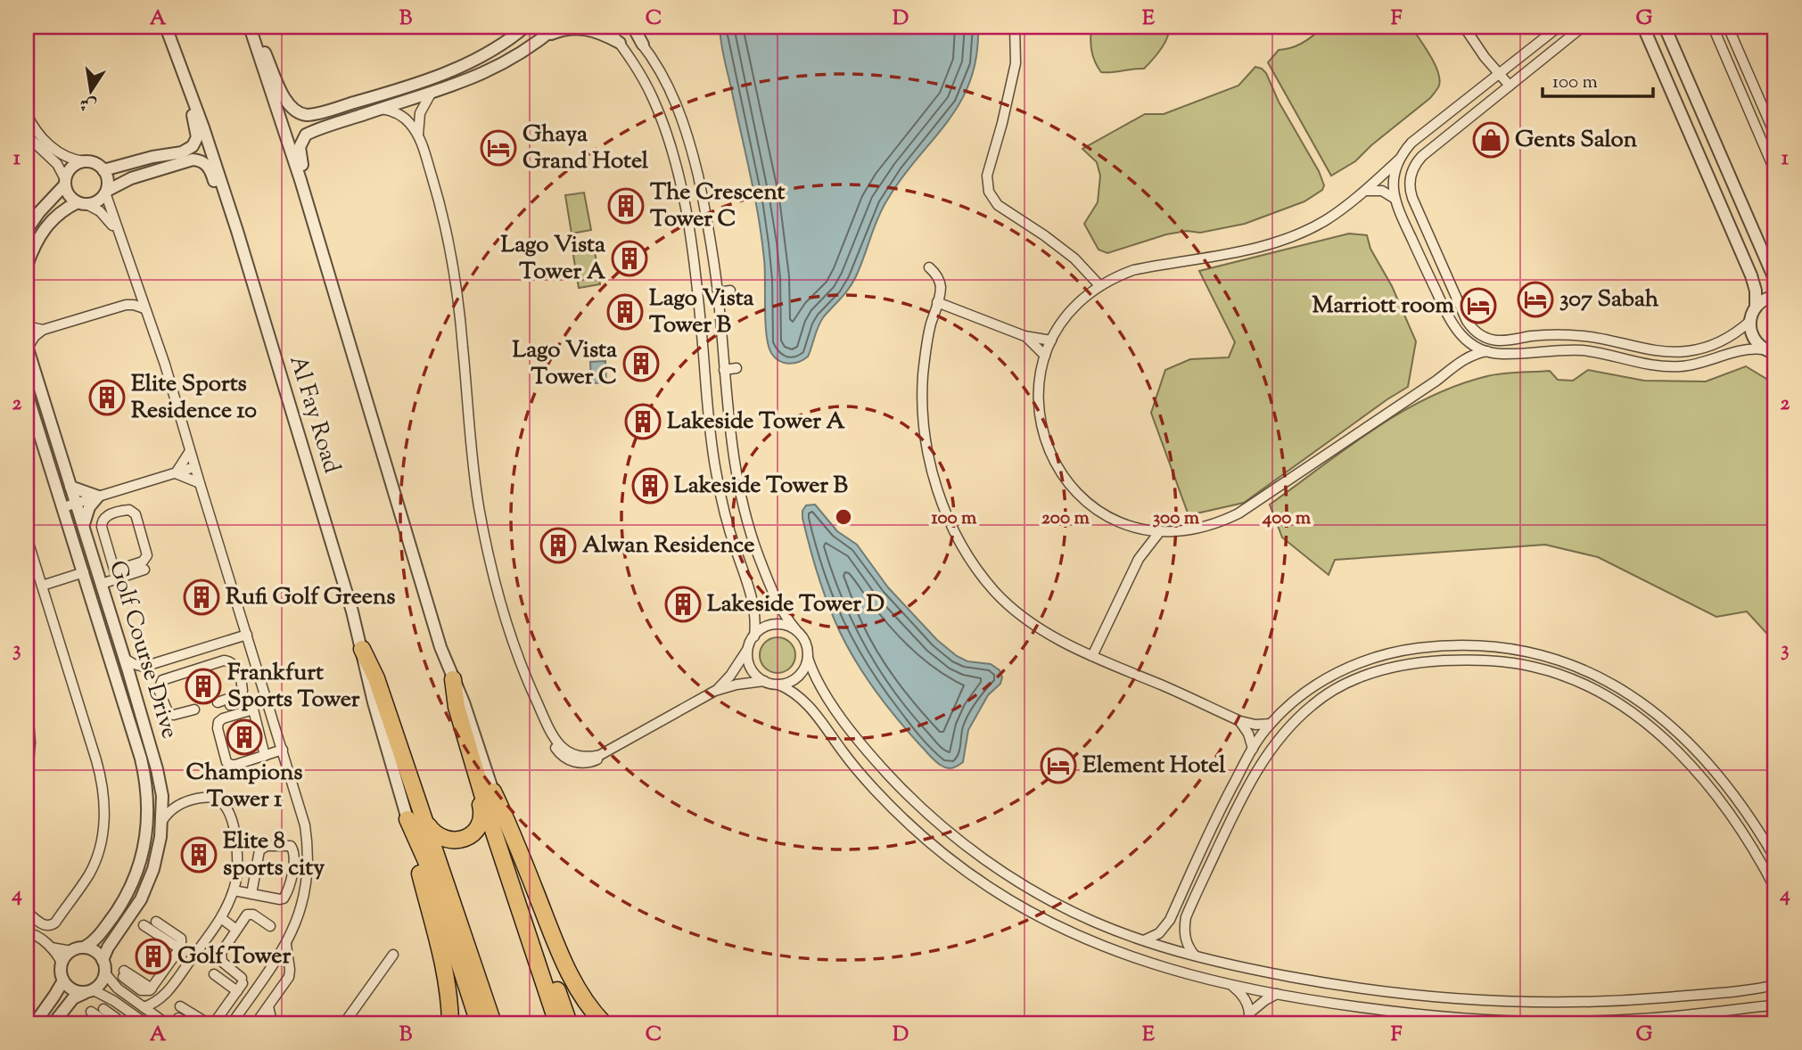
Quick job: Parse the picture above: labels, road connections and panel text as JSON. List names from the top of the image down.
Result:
{
  "streets": {
    "street": ["Al Fay Road", "Golf Course Drive"]
  },
  "places": {
    "shop": ["Gents Salon"],
    "hotel": [
      "Ghaya Grand Hotel",
      "307 Sabah",
      "Marriott room",
      "Element Hotel"
    ],
    "building": [
      "The Crescent Tower C",
      "Lago Vista Tower A",
      "Lago Vista Tower B",
      "Lago Vista Tower C",
      "Elite Sports Residence 10",
      "Lakeside Tower A",
      "Lakeside Tower B",
      "Alwan Residence",
      "Rufi Golf Greens",
      "Lakeside Tower D",
      "Frankfurt Sports Tower",
      "Champions Tower 1",
      "Elite 8 sports city",
      "Golf Tower"
    ]
  },
  "scale_bar": "100 m",
  "north": "bottom",
  "grid": {
    "columns": [
      "A",
      "B",
      "C",
      "D",
      "E",
      "F",
      "G"
    ],
    "rows": [
      "1",
      "2",
      "3",
      "4"
    ]
  },
  "rings": [
    "100 m",
    "200 m",
    "300 m",
    "400 m"
  ]
}
